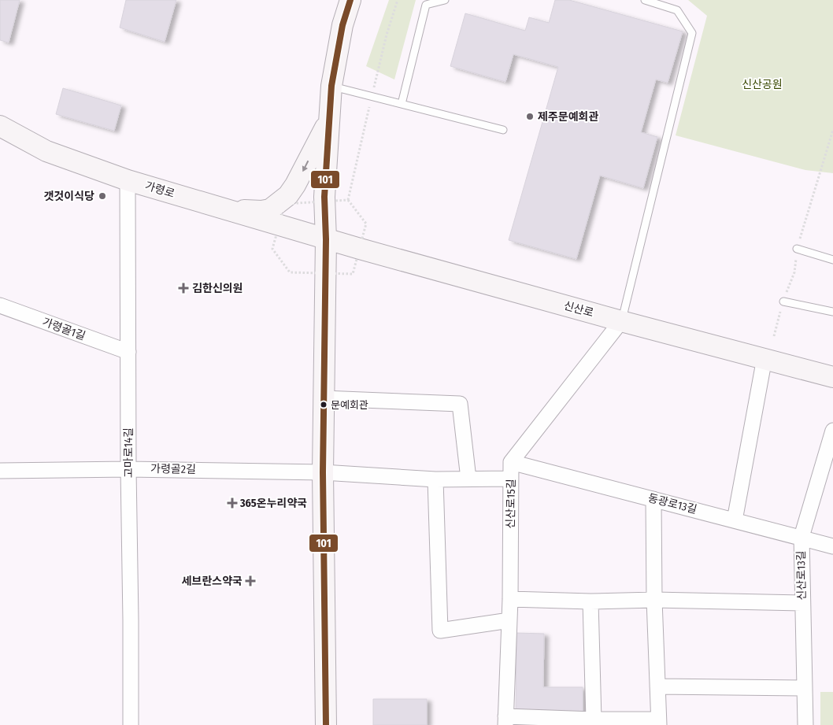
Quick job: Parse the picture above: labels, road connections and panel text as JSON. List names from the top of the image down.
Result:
{
  "streets": {
    "main road": ["가령로", "신산로"],
    "street": [
      "가령골1길",
      "고마로14길",
      "가령골2길",
      "신산로15길",
      "동광로13길",
      "신산로13길"
    ]
  },
  "crossings": [
    ["가령로", "신산로"],
    ["가령로", "고마로14길"],
    ["가령골1길", "고마로14길"],
    ["고마로14길", "가령골2길"],
    ["신산로15길", "동광로13길"],
    ["동광로13길", "신산로13길"]
  ],
  "parks": ["신산공원"],
  "places": {
    "other": ["제주문예회관", "갯것이식당", "문예회관"],
    "health": ["김한신의원", "365온누리약국", "세브란스약국"]
  },
  "lines": ["transit line 101"]
}
